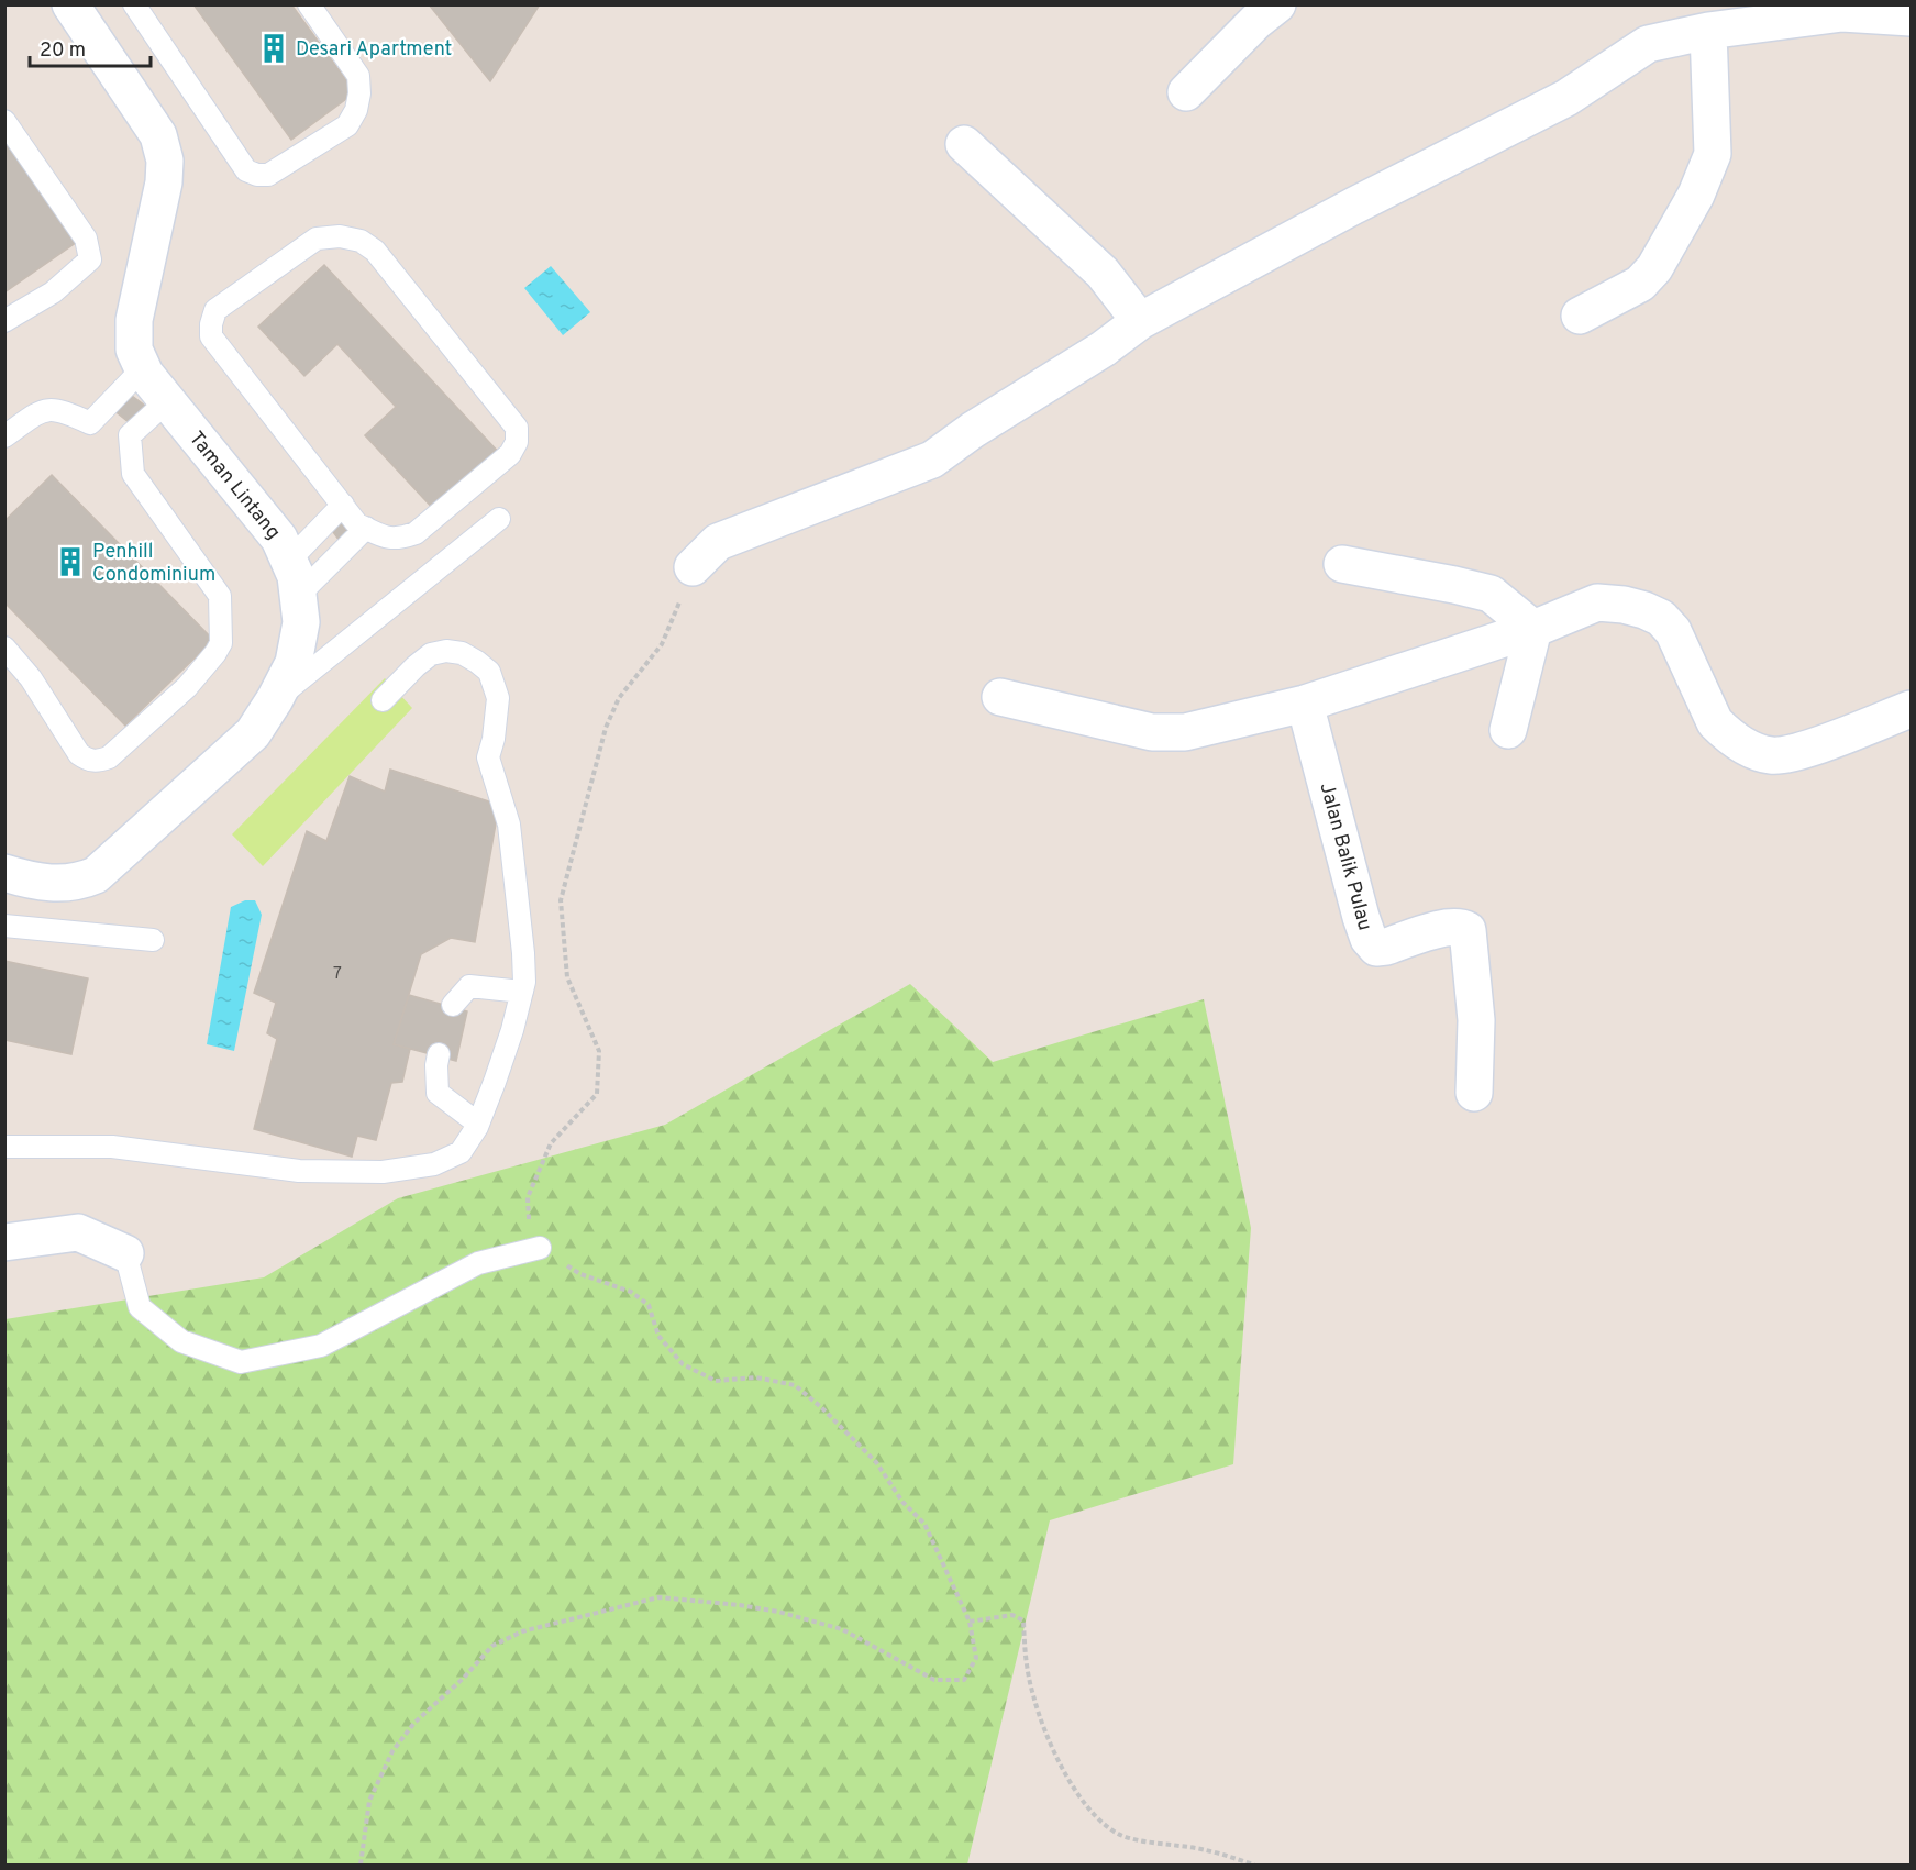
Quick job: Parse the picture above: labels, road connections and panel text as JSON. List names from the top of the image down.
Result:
{
  "streets": {
    "street": ["Taman Lintang", "Jalan Balik Pulau"]
  },
  "places": {
    "building": ["Desari Apartment", "Penhill Condominium"]
  },
  "house_numbers": ["7"],
  "scale_bar": "20 m"
}
